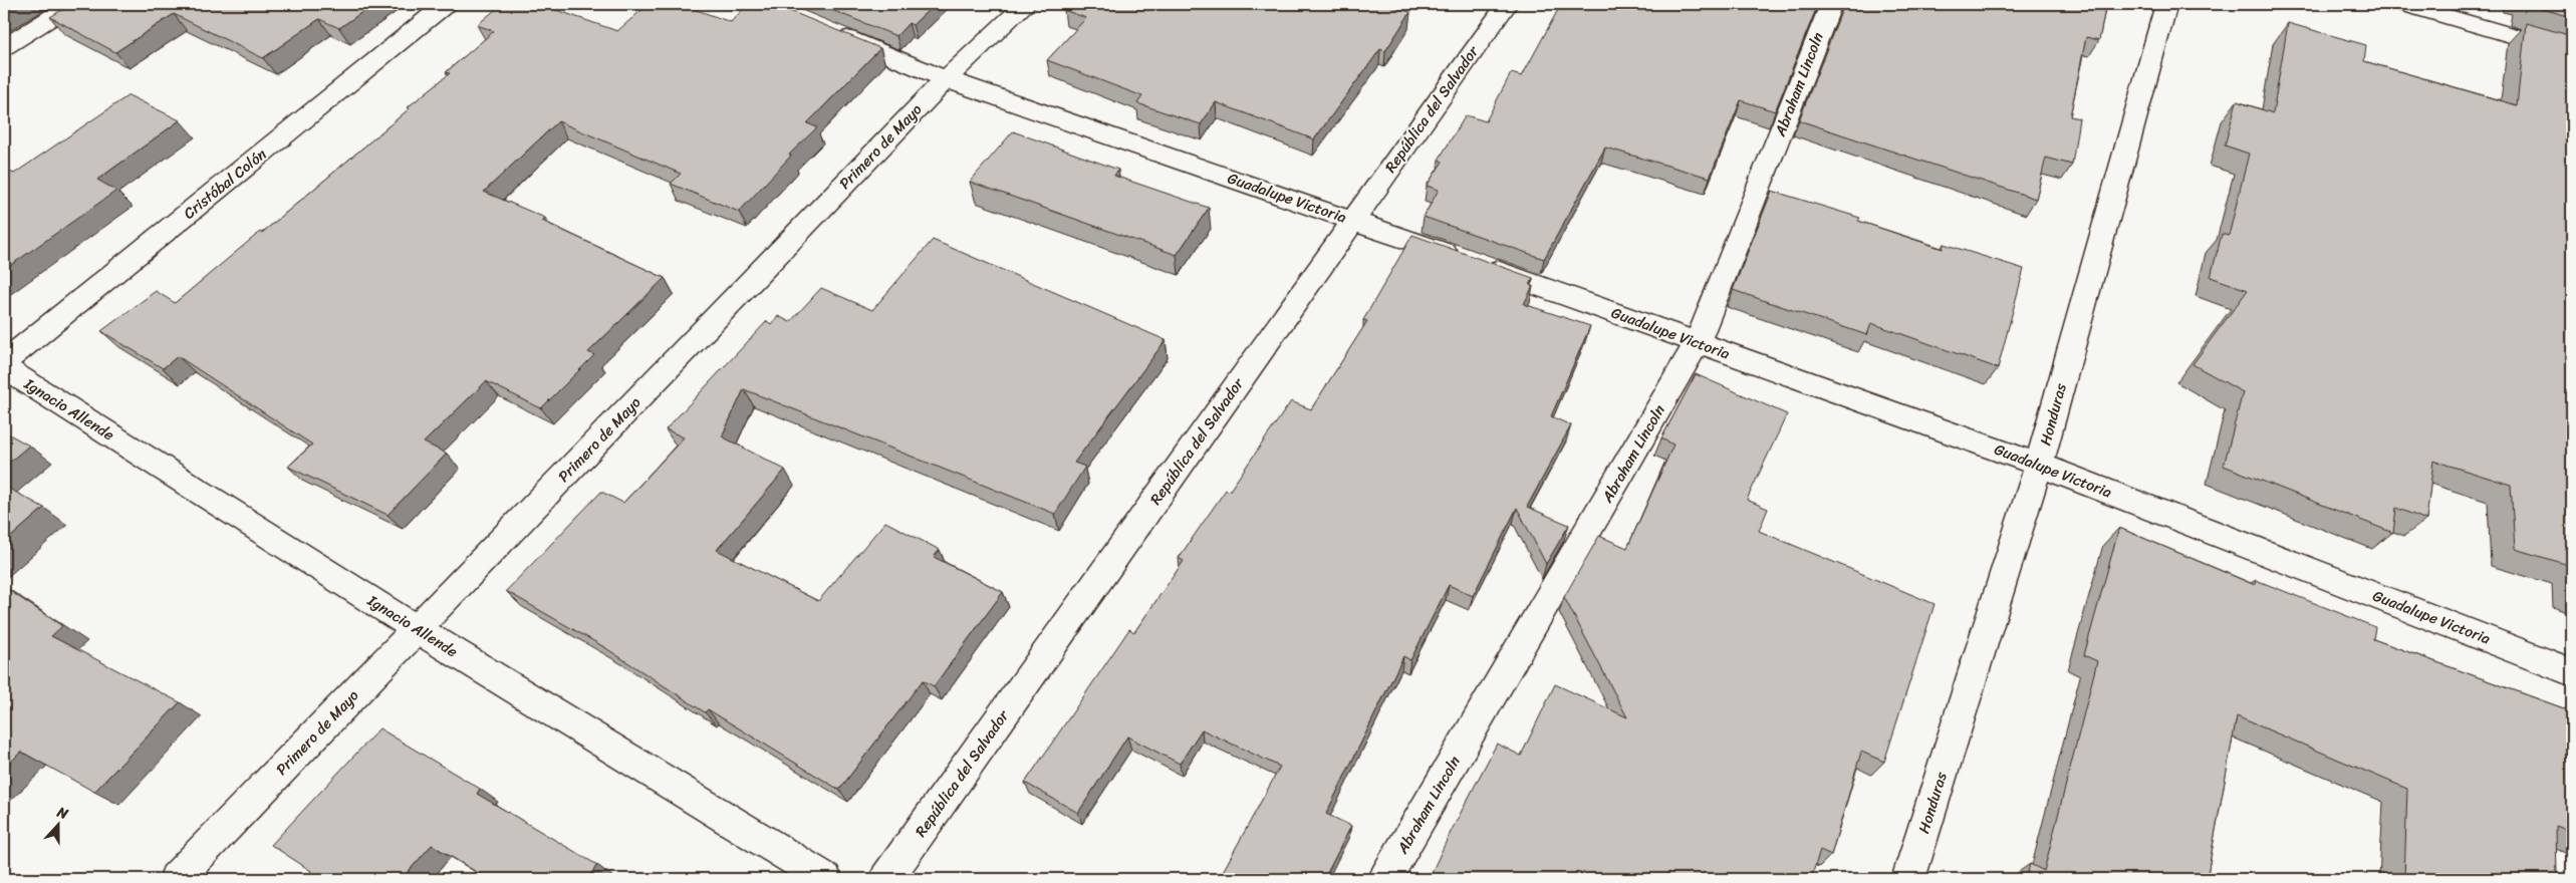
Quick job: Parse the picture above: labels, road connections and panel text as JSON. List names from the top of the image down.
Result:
{
  "streets": {
    "street": [
      "Abraham Lincoln",
      "República del Salvador",
      "Primero de Mayo",
      "Cristóbal Colón",
      "Guadalupe Victoria",
      "Ignacio Allende",
      "Honduras"
    ]
  },
  "crossings": [
    ["Abraham Lincoln", "Guadalupe Victoria"],
    ["República del Salvador", "Guadalupe Victoria"],
    ["Primero de Mayo", "Guadalupe Victoria"],
    ["Primero de Mayo", "Ignacio Allende"],
    ["Guadalupe Victoria", "Honduras"]
  ],
  "north": "top"
}
